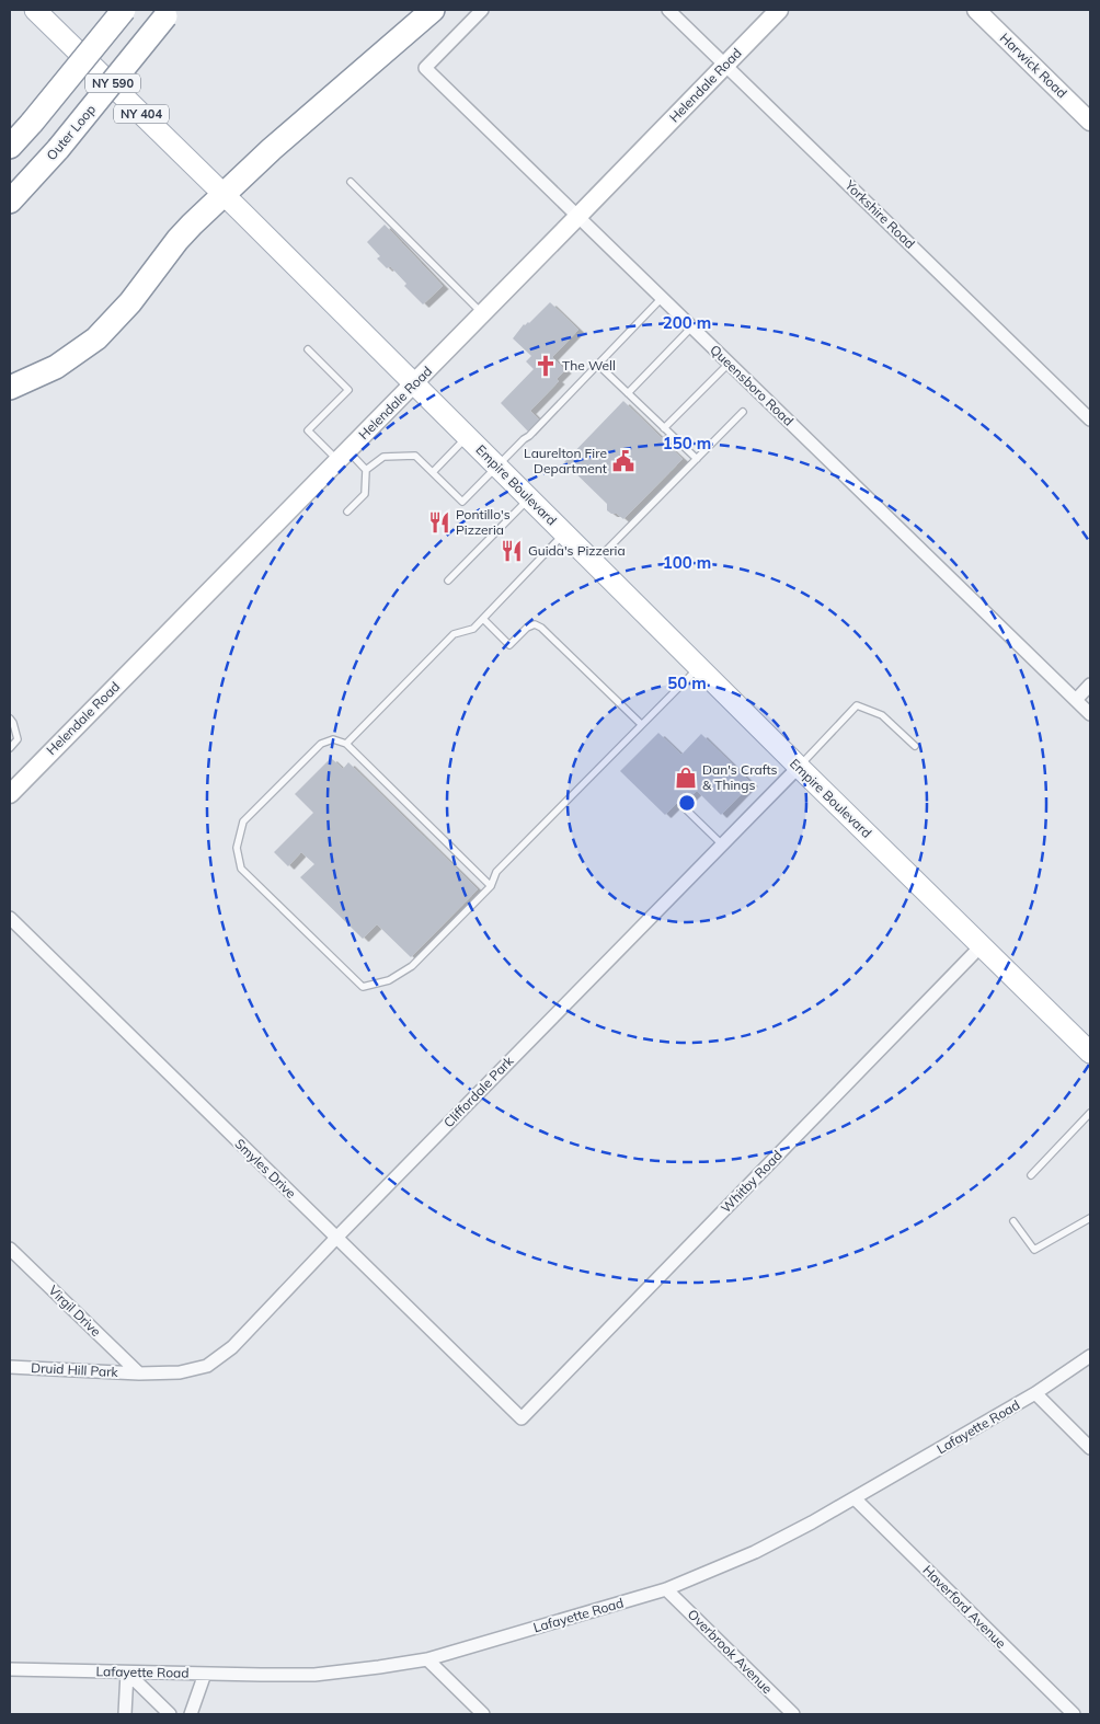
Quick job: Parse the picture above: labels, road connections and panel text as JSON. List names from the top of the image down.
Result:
{
  "streets": {
    "highway": ["NY 590", "Outer Loop"],
    "main road": ["NY 404", "Empire Boulevard"],
    "street": [
      "Harwick Road",
      "Helendale Road",
      "Yorkshire Road",
      "Queensboro Road",
      "Cliffordale Park",
      "Smyles Drive",
      "Whitby Road",
      "Virgil Drive",
      "Druid Hill Park",
      "Lafayette Road",
      "Haverford Avenue",
      "Overbrook Avenue"
    ]
  },
  "crossings": [
    ["Helendale Road", "Yorkshire Road"],
    ["Helendale Road", "Queensboro Road"],
    ["Helendale Road", "Empire Boulevard"],
    ["Empire Boulevard", "Cliffordale Park"],
    ["Empire Boulevard", "Whitby Road"],
    ["Cliffordale Park", "Smyles Drive"],
    ["Cliffordale Park", "Virgil Drive"],
    ["Cliffordale Park", "Druid Hill Park"],
    ["Smyles Drive", "Whitby Road"],
    ["Virgil Drive", "Druid Hill Park"],
    ["Lafayette Road", "Haverford Avenue"],
    ["Lafayette Road", "Overbrook Avenue"]
  ],
  "places": {
    "church": ["The Well"],
    "public building": ["Laurelton Fire Department"],
    "restaurant": ["Pontillo's Pizzeria", "Guida's Pizzeria"],
    "shop": ["Dan's Crafts & Things"]
  },
  "rings": [
    "200 m",
    "150 m",
    "100 m",
    "50 m"
  ]
}
